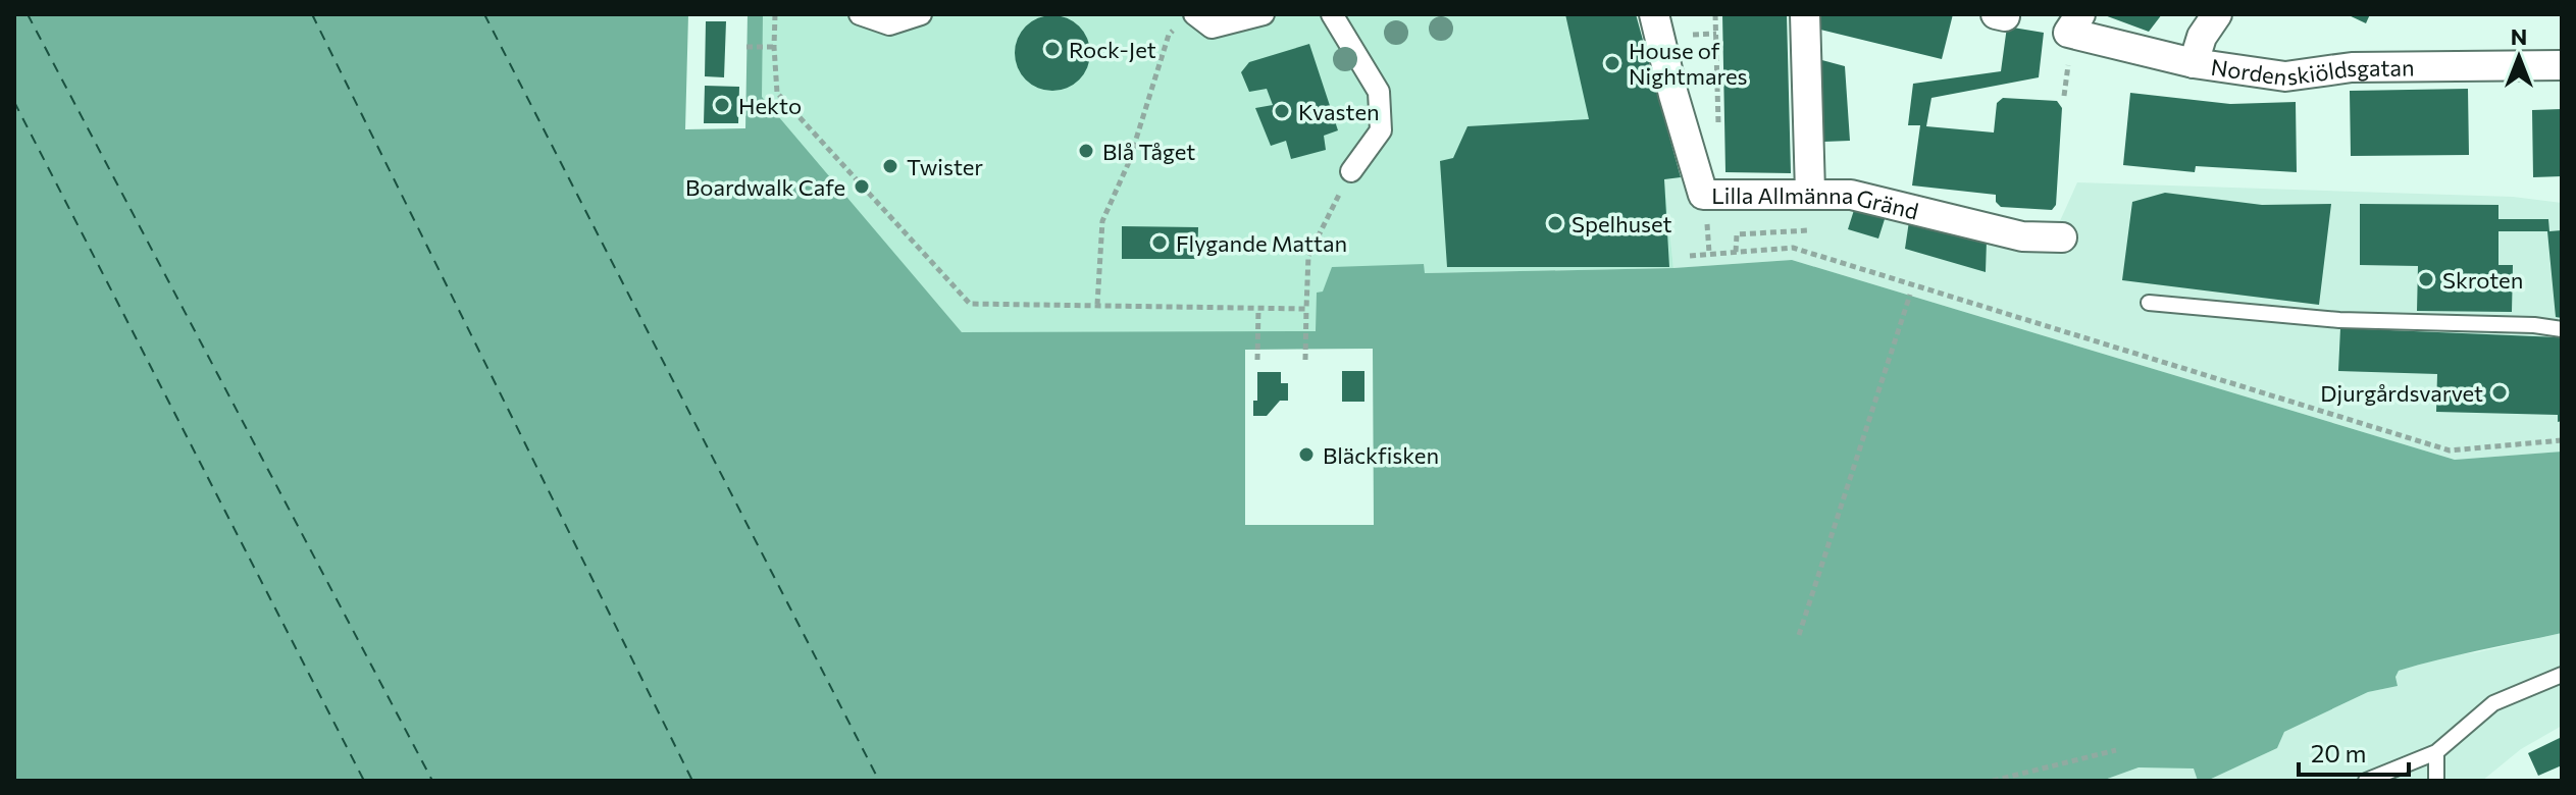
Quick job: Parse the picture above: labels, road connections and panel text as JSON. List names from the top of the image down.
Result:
{
  "streets": {
    "street": ["Nordenskiöldsgatan", "Lilla Allmänna Gränd"]
  },
  "places": [
    "Rock-Jet",
    "House of Nightmares",
    "Hekto",
    "Kvasten",
    "Blå Tåget",
    "Twister",
    "Boardwalk Cafe",
    "Spelhuset",
    "Flygande Mattan",
    "Skroten",
    "Djurgårdsvarvet",
    "Bläckfisken"
  ],
  "scale_bar": "20 m",
  "north": "top"
}
